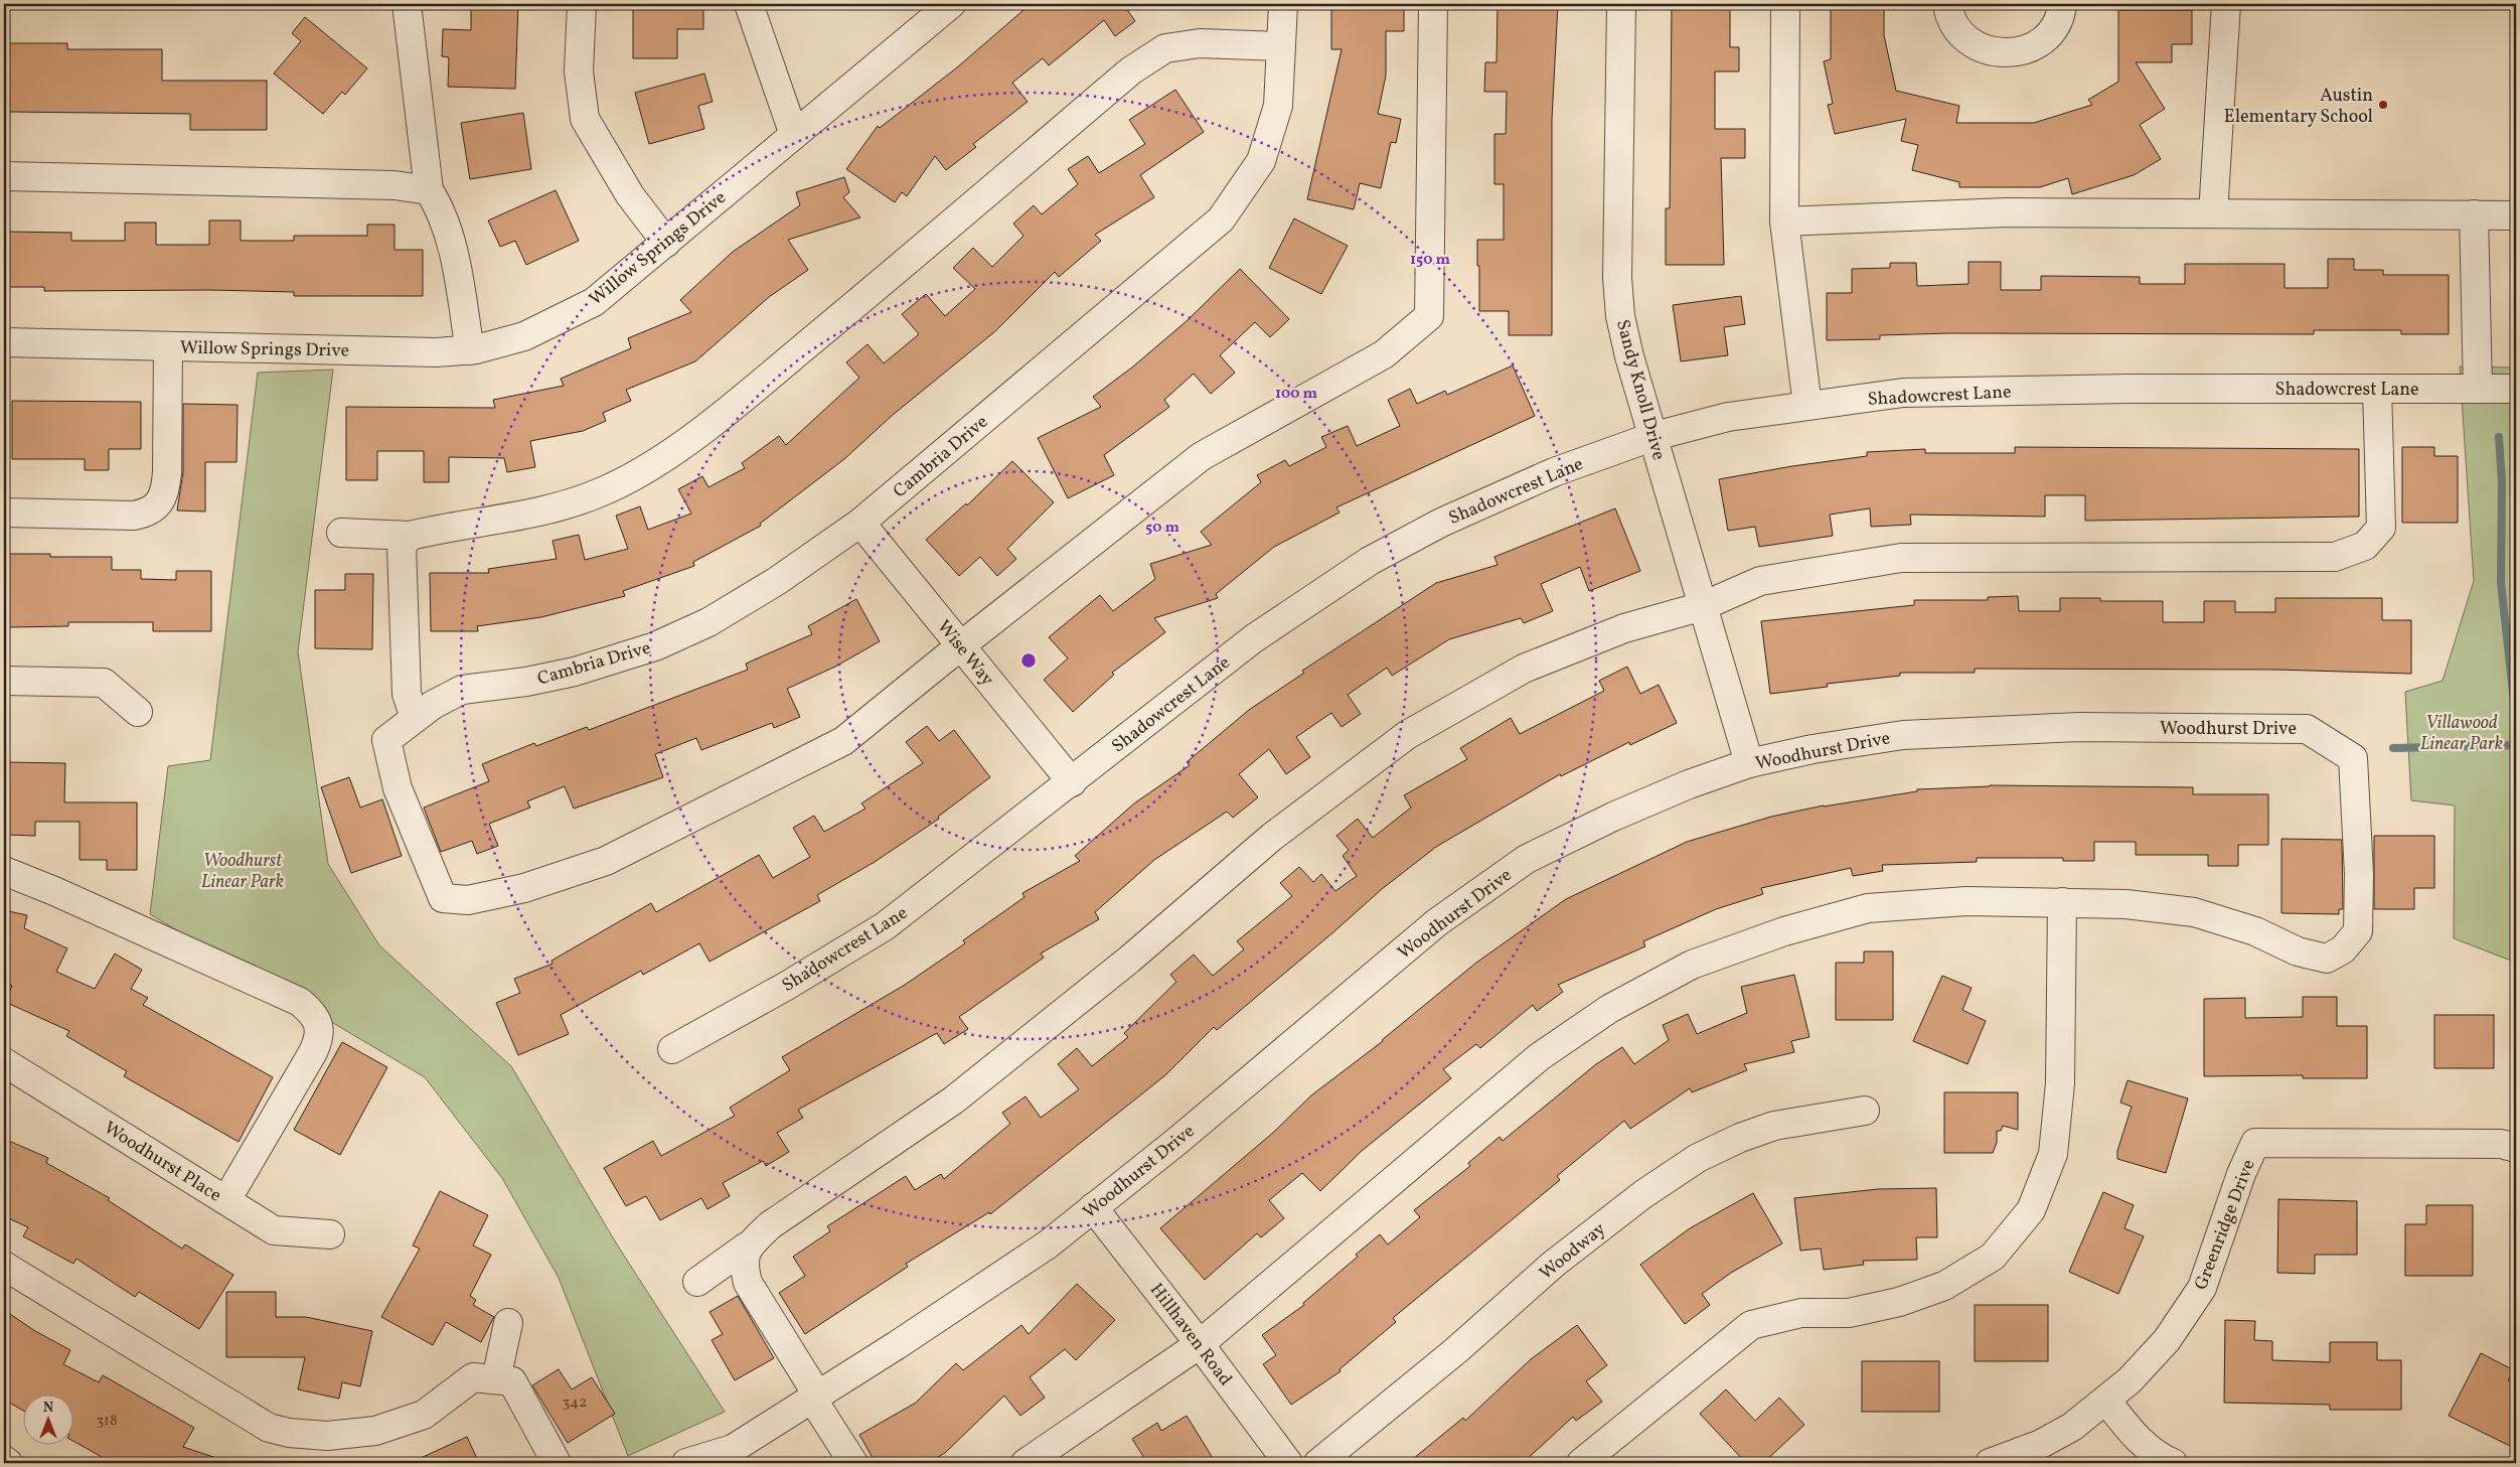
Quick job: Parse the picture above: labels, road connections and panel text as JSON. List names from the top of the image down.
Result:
{
  "streets": {
    "street": [
      "Willow Springs Drive",
      "Shadowcrest Lane",
      "Sandy Knoll Drive",
      "Cambria Drive",
      "Wise Way",
      "Woodhurst Drive",
      "Woodhurst Place",
      "Greenridge Drive",
      "Woodway",
      "Hillhaven Road"
    ]
  },
  "crossings": [
    ["Shadowcrest Lane", "Sandy Knoll Drive"],
    ["Shadowcrest Lane", "Wise Way"],
    ["Sandy Knoll Drive", "Woodhurst Drive"],
    ["Cambria Drive", "Wise Way"],
    ["Woodhurst Drive", "Hillhaven Road"]
  ],
  "parks": ["Villawood Linear Park", "Woodhurst Linear Park"],
  "places": ["Austin Elementary School"],
  "house_numbers": ["342", "318"],
  "north": "top",
  "rings": ["150 m", "100 m", "50 m"]
}
